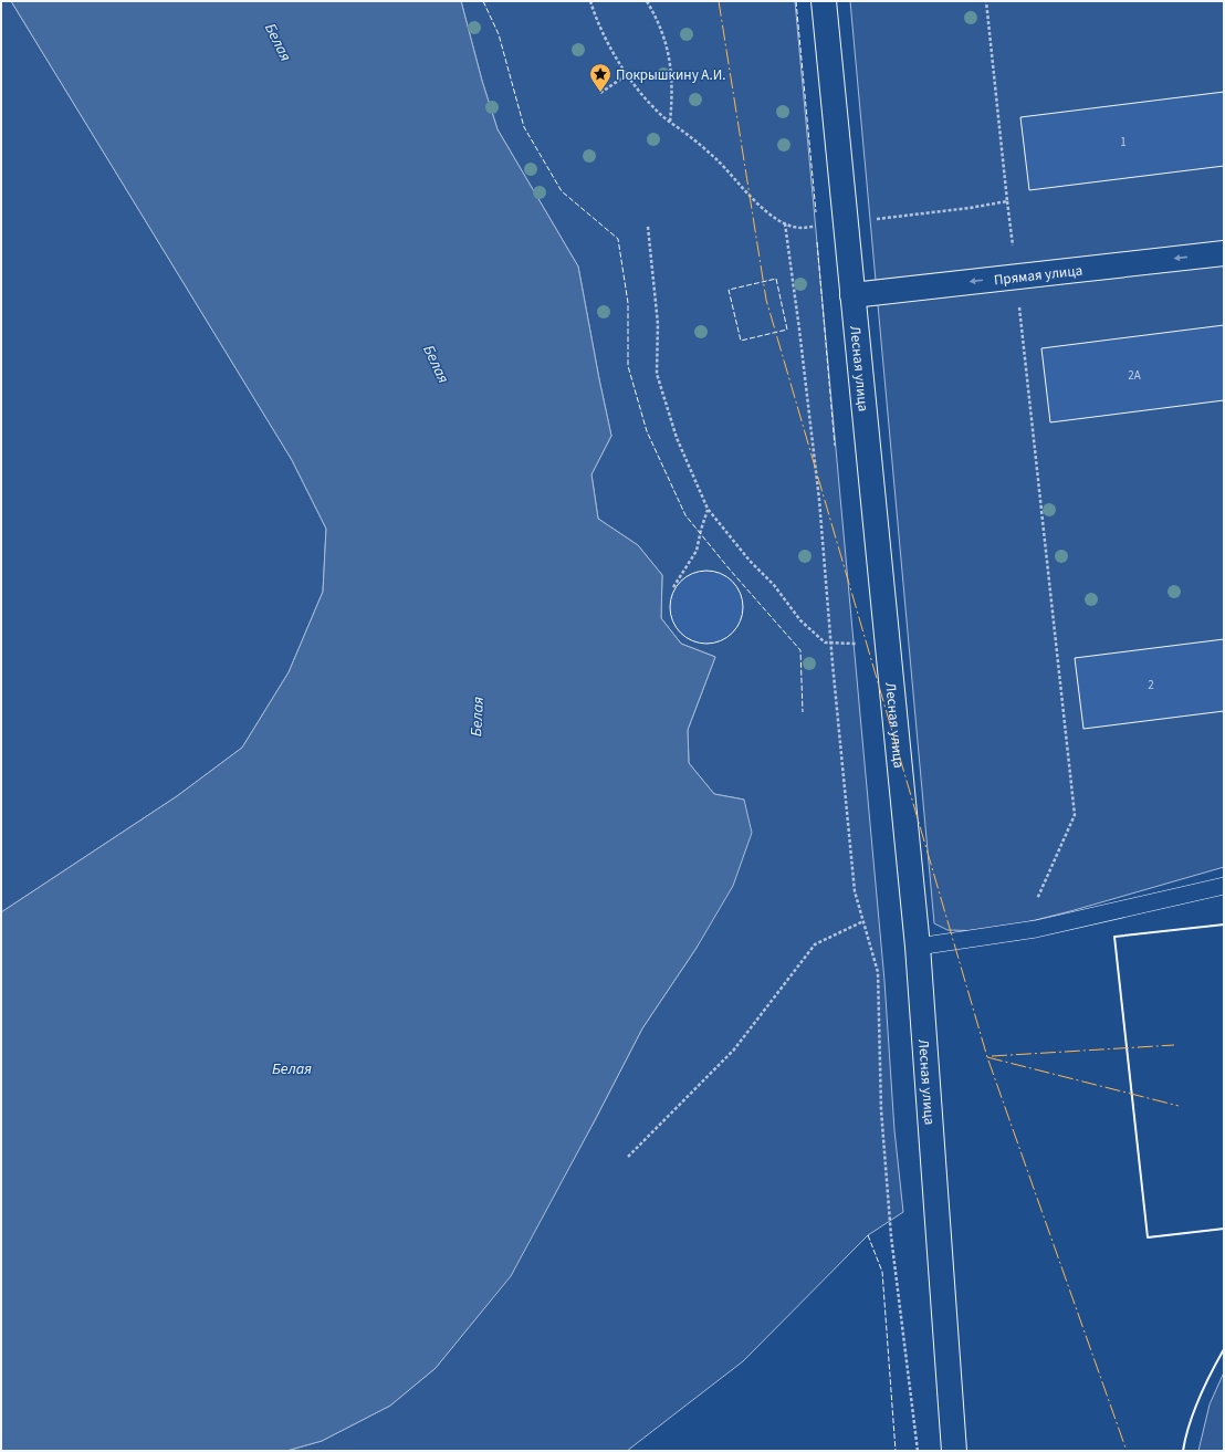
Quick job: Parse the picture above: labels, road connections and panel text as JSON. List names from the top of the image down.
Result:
{
  "streets": {
    "main road": ["Прямая улица", "Лесная улица"]
  },
  "crossings": [
    ["Прямая улица", "Лесная улица"]
  ],
  "one_way": ["Прямая улица"],
  "water": ["Белая"],
  "places": {
    "place": ["Покрышкину А.И."]
  },
  "house_numbers": ["1", "2А", "2"]
}
